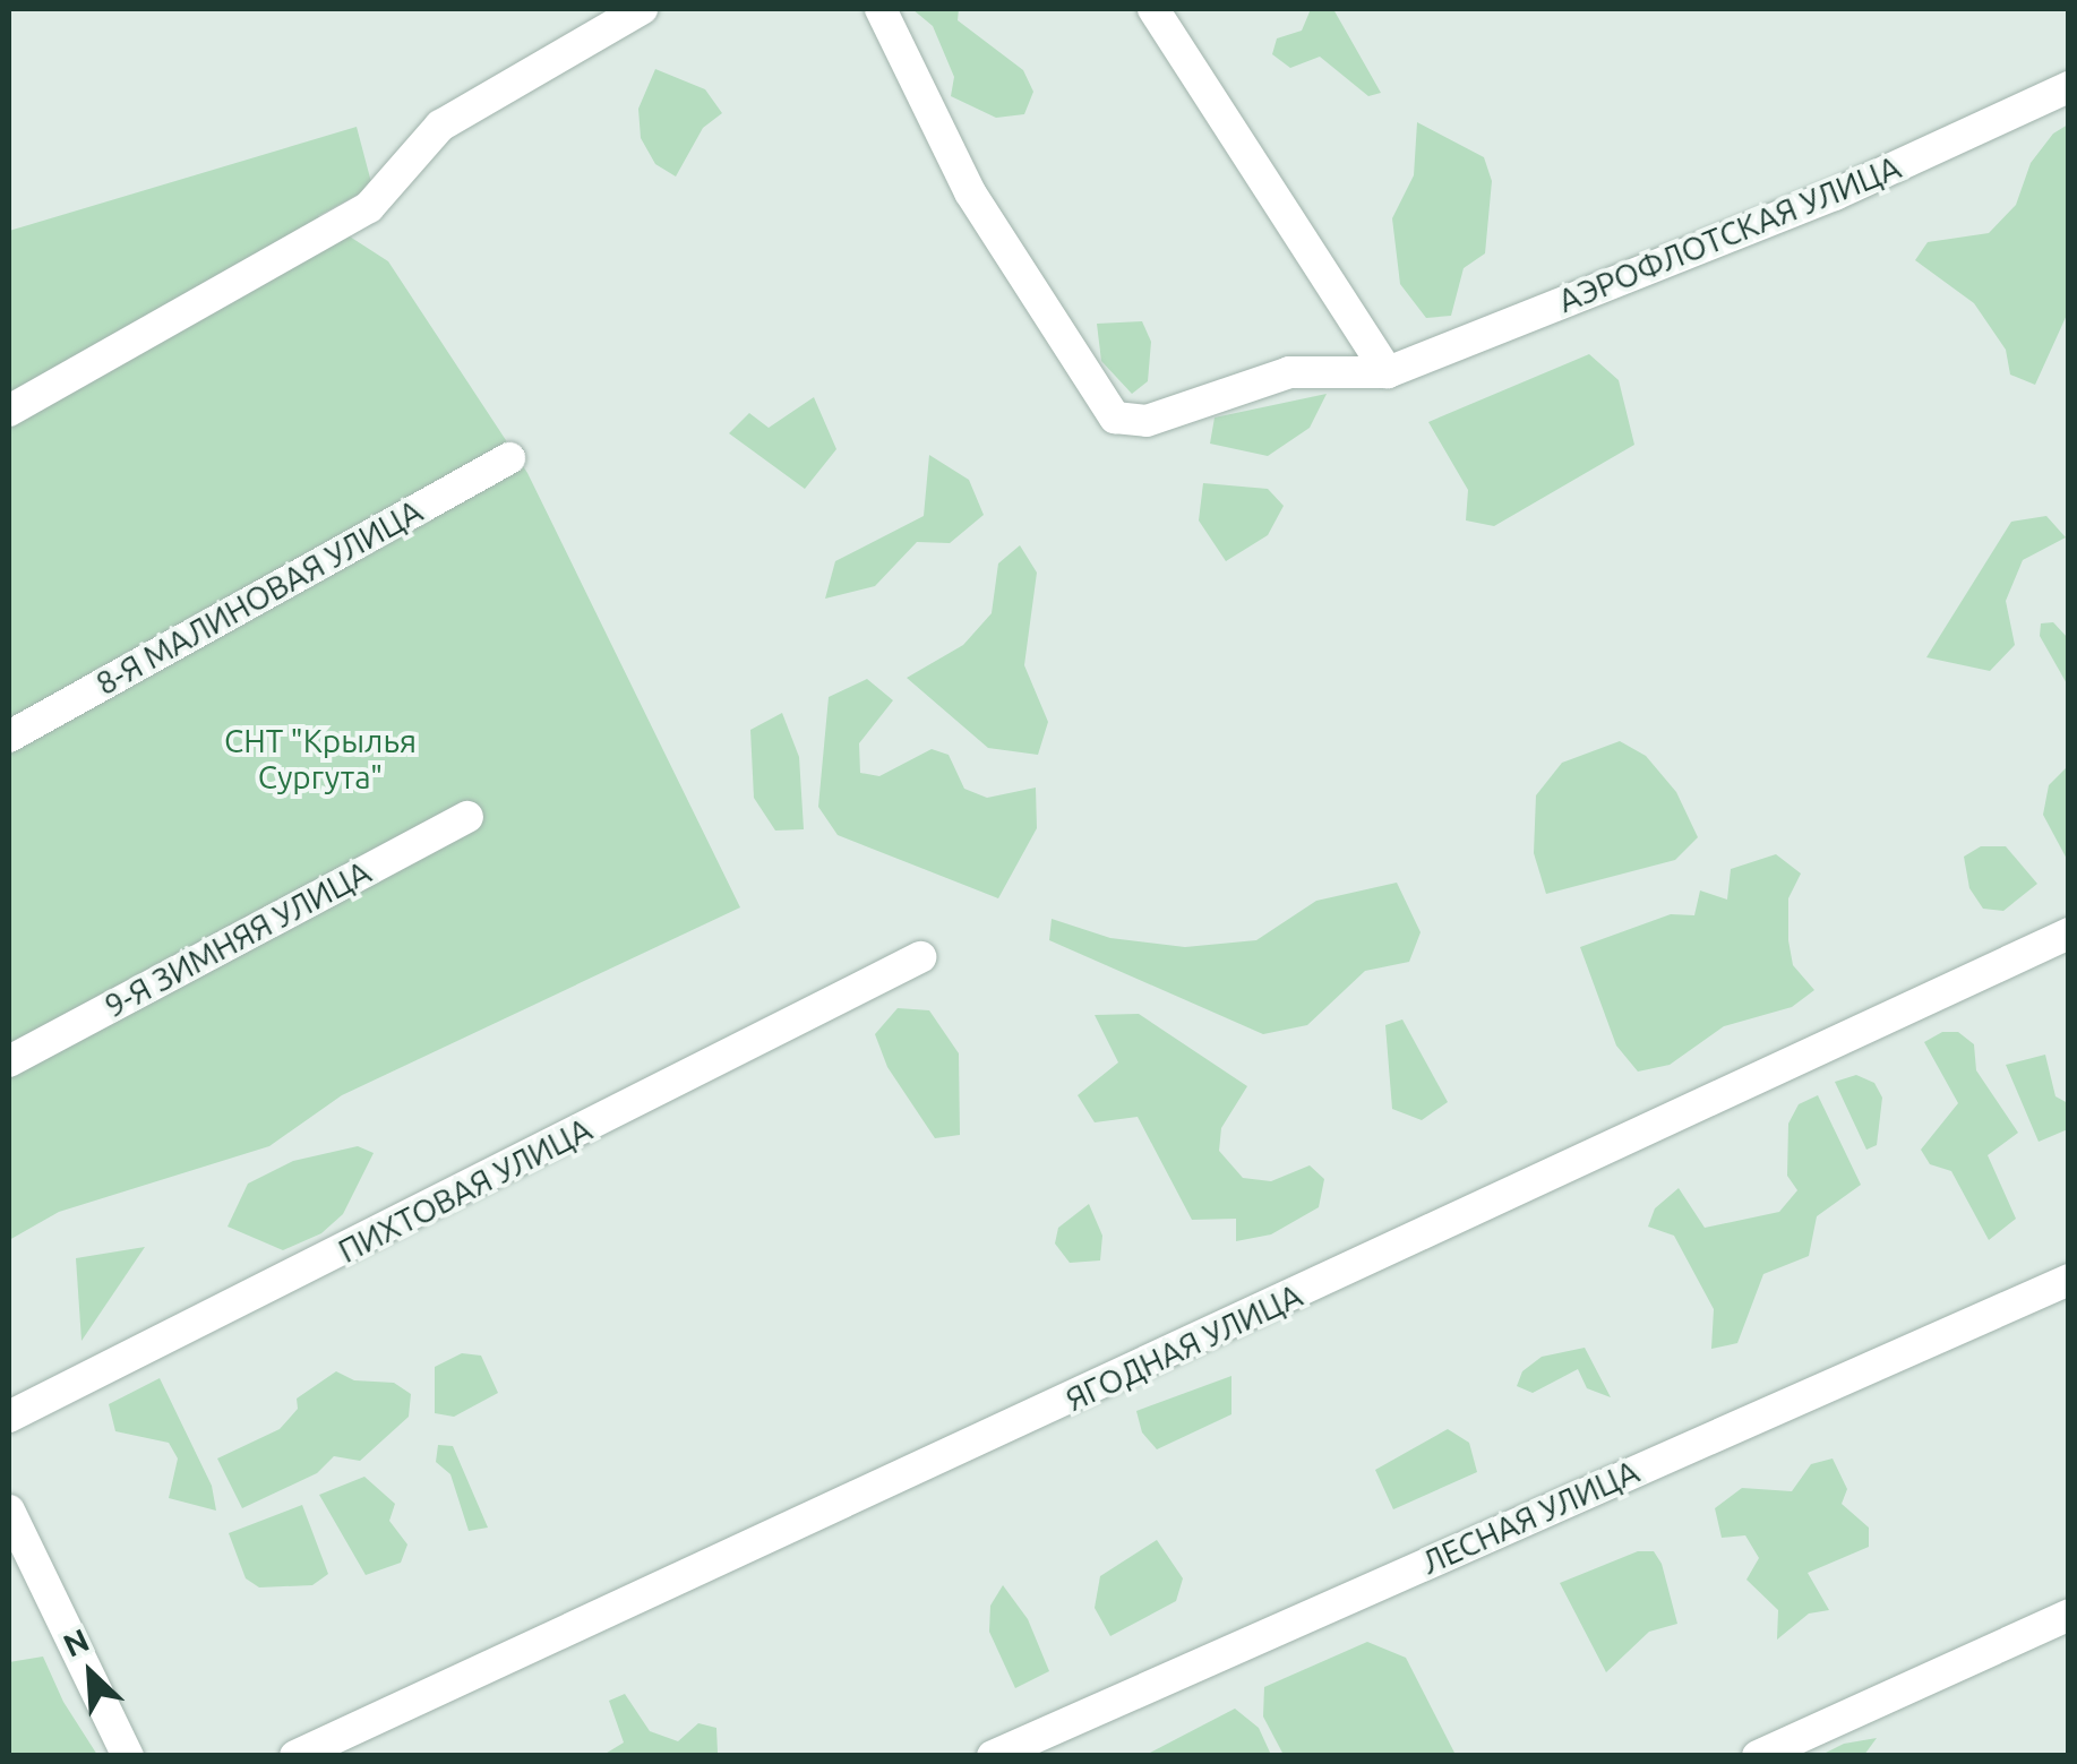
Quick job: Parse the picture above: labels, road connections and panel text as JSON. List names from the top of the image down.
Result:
{
  "streets": {
    "street": [
      "АЭРОФЛОТСКАЯ УЛИЦА",
      "8-Я МАЛИНОВАЯ УЛИЦА",
      "9-Я ЗИМНЯЯ УЛИЦА",
      "ПИХТОВАЯ УЛИЦА",
      "ЯГОДНАЯ УЛИЦА",
      "ЛЕСНАЯ УЛИЦА"
    ]
  },
  "parks": ["CНТ \"Крылья Сургута\""],
  "north": "top left"
}
